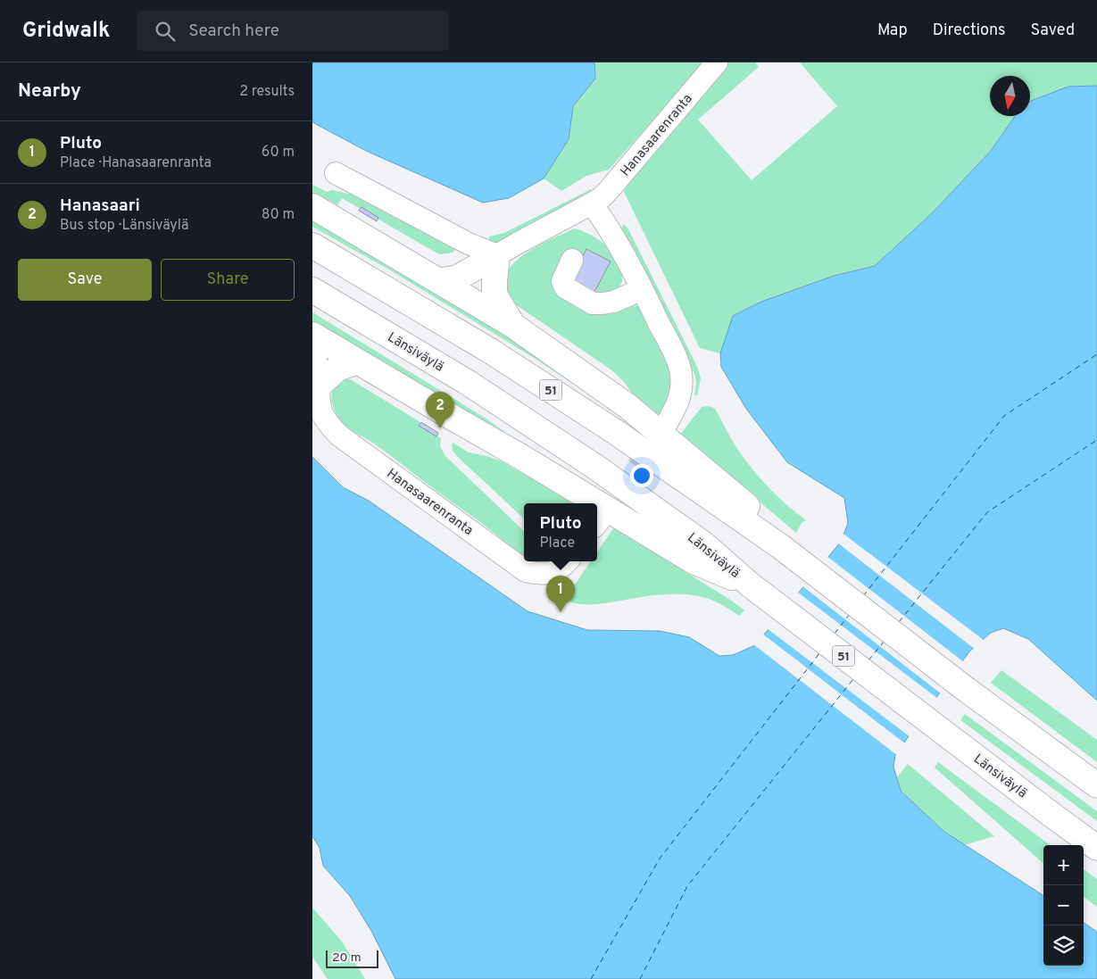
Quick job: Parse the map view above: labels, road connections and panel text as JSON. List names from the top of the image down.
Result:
{
  "streets": {
    "highway": ["Länsiväylä", "51"],
    "street": ["Hanasaarenranta"]
  },
  "scale_bar": "20 m",
  "north": "bottom",
  "page": {
    "header": "Gridwalk",
    "search": "Search here",
    "nav": ["Map", "Directions", "Saved"],
    "heading": ["Nearby", "2 results"],
    "list": [
      {
        "mark": "1",
        "name": "Pluto",
        "note": "Place · Hanasaarenranta",
        "value": "60 m"
      },
      {
        "mark": "2",
        "name": "Hanasaari",
        "note": "Bus stop · Länsiväylä",
        "value": "80 m"
      }
    ],
    "buttons": ["Save", "Share"],
    "pins": ["2", "1"],
    "popup": ["Pluto", "Place"],
    "map_buttons": ["+", "−"],
    "scale": "20 m"
  }
}
